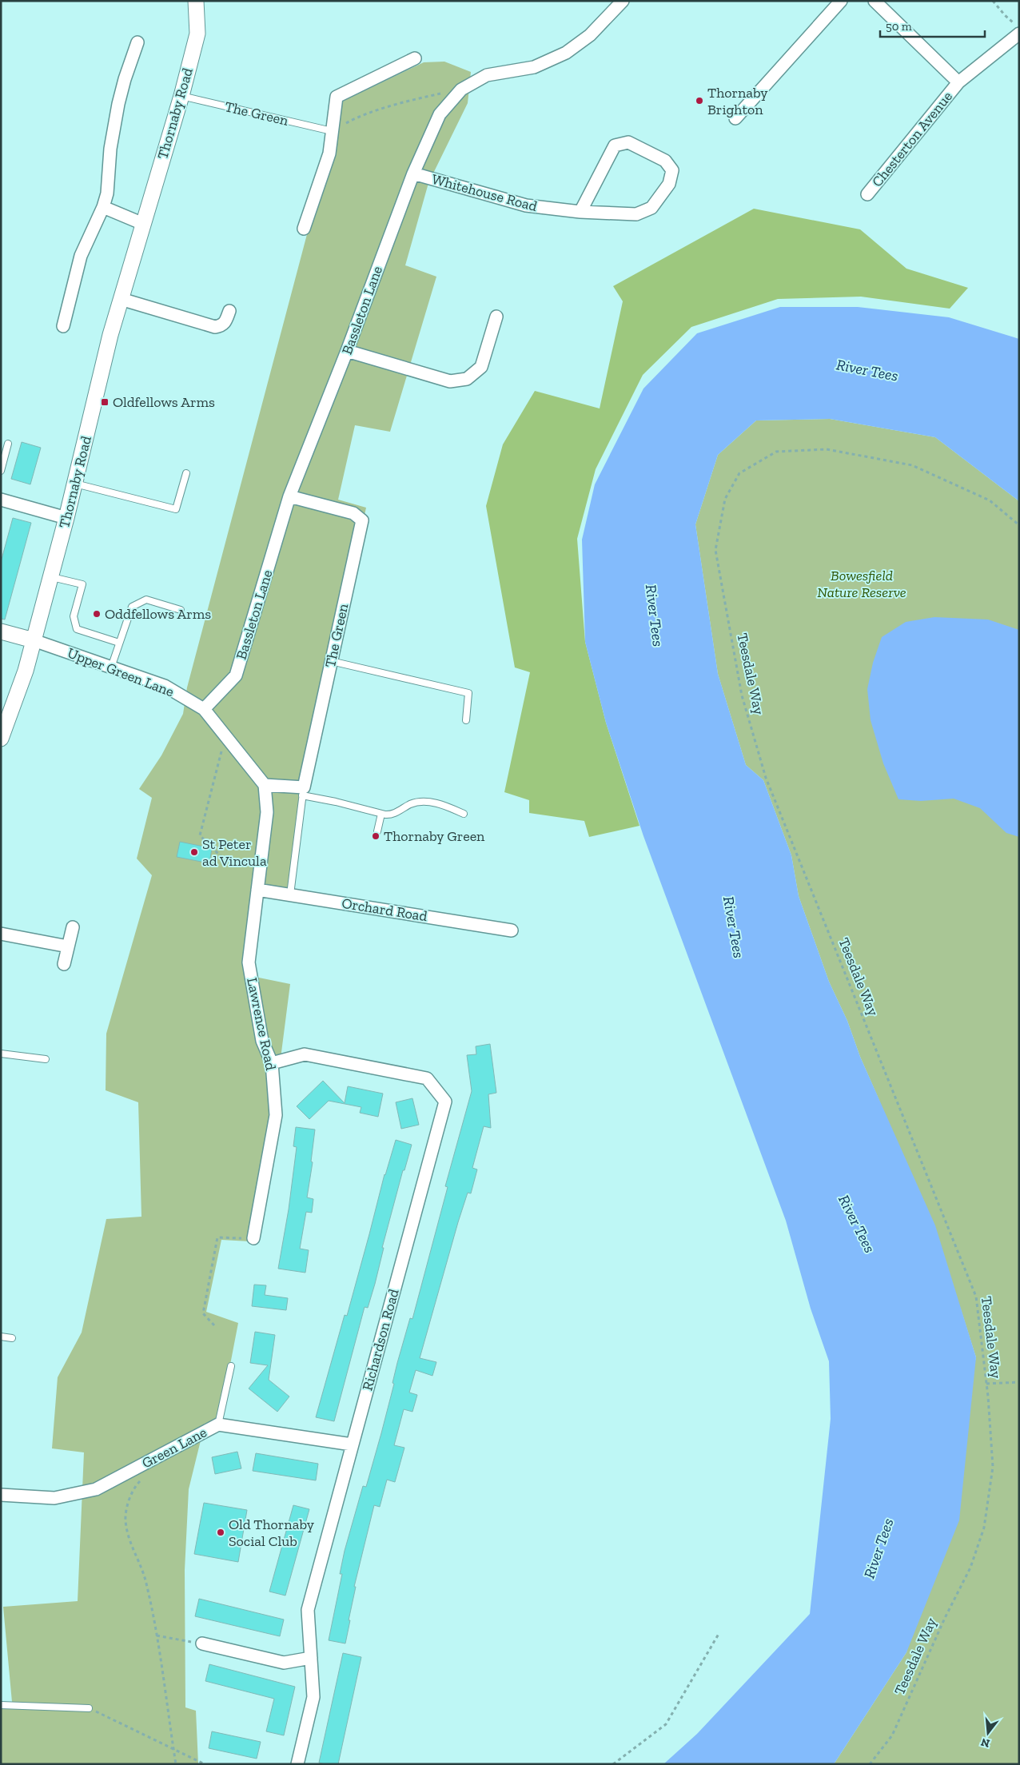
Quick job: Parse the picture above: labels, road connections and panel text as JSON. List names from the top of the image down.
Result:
{
  "streets": {
    "street": [
      "Thornaby Road",
      "The Green",
      "Chesterton Avenue",
      "Whitehouse Road",
      "Bassleton Lane",
      "Upper Green Lane",
      "Orchard Road",
      "Lawrence Road",
      "Richardson Road",
      "Green Lane"
    ],
    "path": ["Teesdale Way"]
  },
  "crossings": [
    ["Thornaby Road", "The Green"],
    ["Thornaby Road", "Upper Green Lane"],
    ["The Green", "Bassleton Lane"],
    ["Whitehouse Road", "Bassleton Lane"],
    ["Bassleton Lane", "Upper Green Lane"],
    ["Upper Green Lane", "Lawrence Road"],
    ["Orchard Road", "Lawrence Road"],
    ["Lawrence Road", "Richardson Road"],
    ["Richardson Road", "Green Lane"]
  ],
  "water": ["River Tees"],
  "parks": ["Bowesfield Nature Reserve"],
  "places": {
    "other": [
      "Thornaby Brighton",
      "Oddfellows Arms",
      "Thornaby Green",
      "St Peter ad Vincula",
      "Old Thornaby Social Club"
    ],
    "transit": ["Oldfellows Arms"]
  },
  "scale_bar": "50 m",
  "north": "bottom"
}
